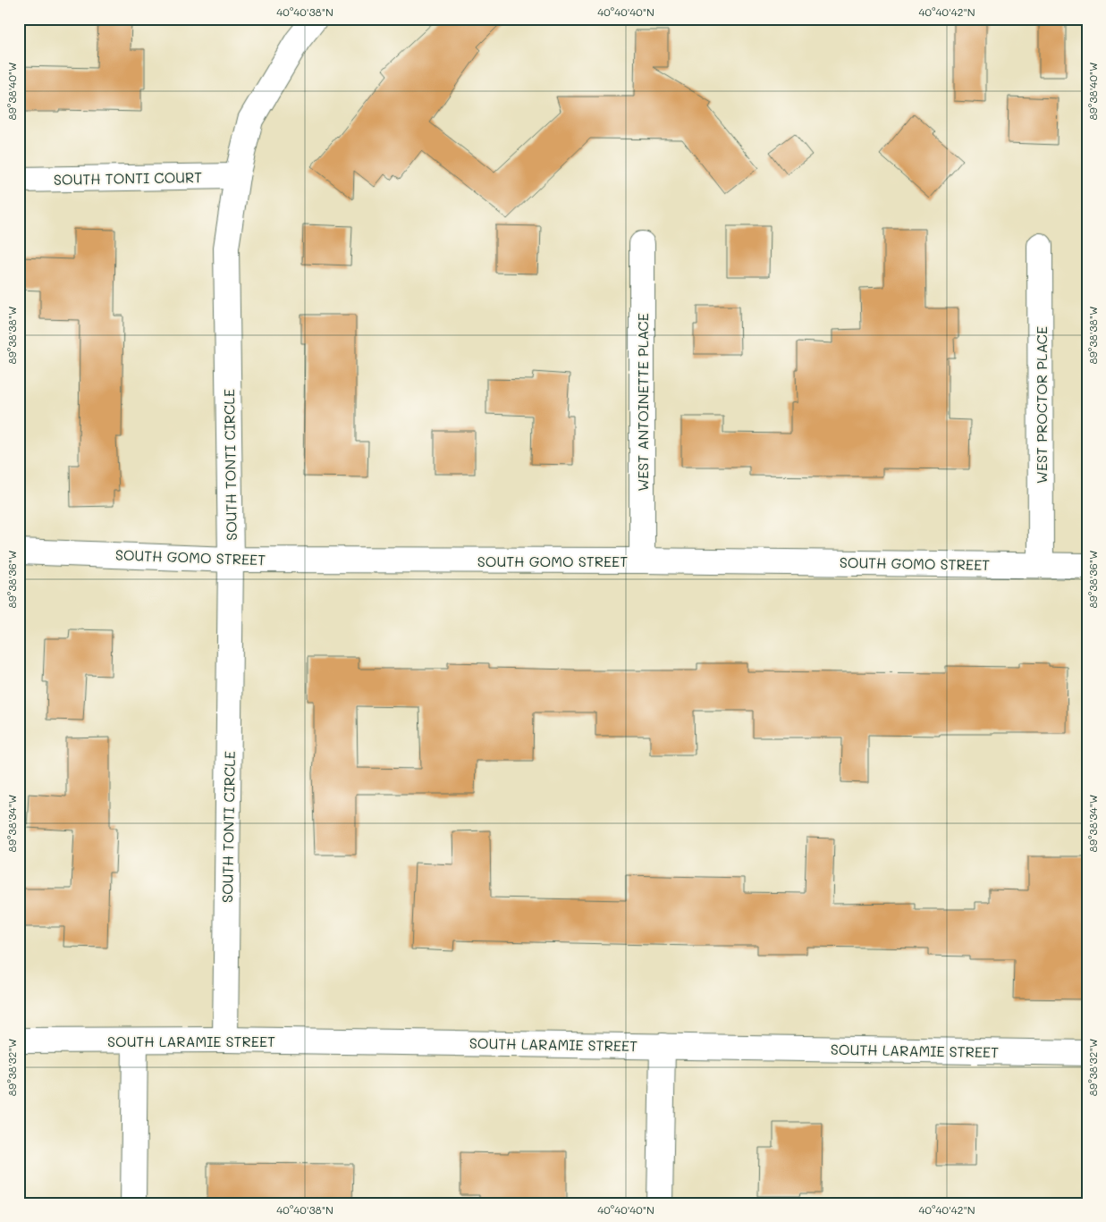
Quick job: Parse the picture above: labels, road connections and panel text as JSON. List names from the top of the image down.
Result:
{
  "streets": {
    "street": [
      "SOUTH TONTI COURT",
      "WEST ANTOINETTE PLACE",
      "WEST PROCTOR PLACE",
      "SOUTH TONTI CIRCLE",
      "SOUTH GOMO STREET",
      "SOUTH LARAMIE STREET"
    ]
  },
  "crossings": [
    ["SOUTH TONTI COURT", "SOUTH TONTI CIRCLE"],
    ["WEST ANTOINETTE PLACE", "SOUTH GOMO STREET"],
    ["WEST PROCTOR PLACE", "SOUTH GOMO STREET"],
    ["SOUTH TONTI CIRCLE", "SOUTH GOMO STREET"],
    ["SOUTH TONTI CIRCLE", "SOUTH LARAMIE STREET"]
  ],
  "coordinates": [
    "40°40'38\"N",
    "40°40'40\"N",
    "40°40'42\"N",
    "89°38'40\"W",
    "89°38'38\"W",
    "89°38'36\"W",
    "89°38'34\"W",
    "89°38'32\"W"
  ]
}
